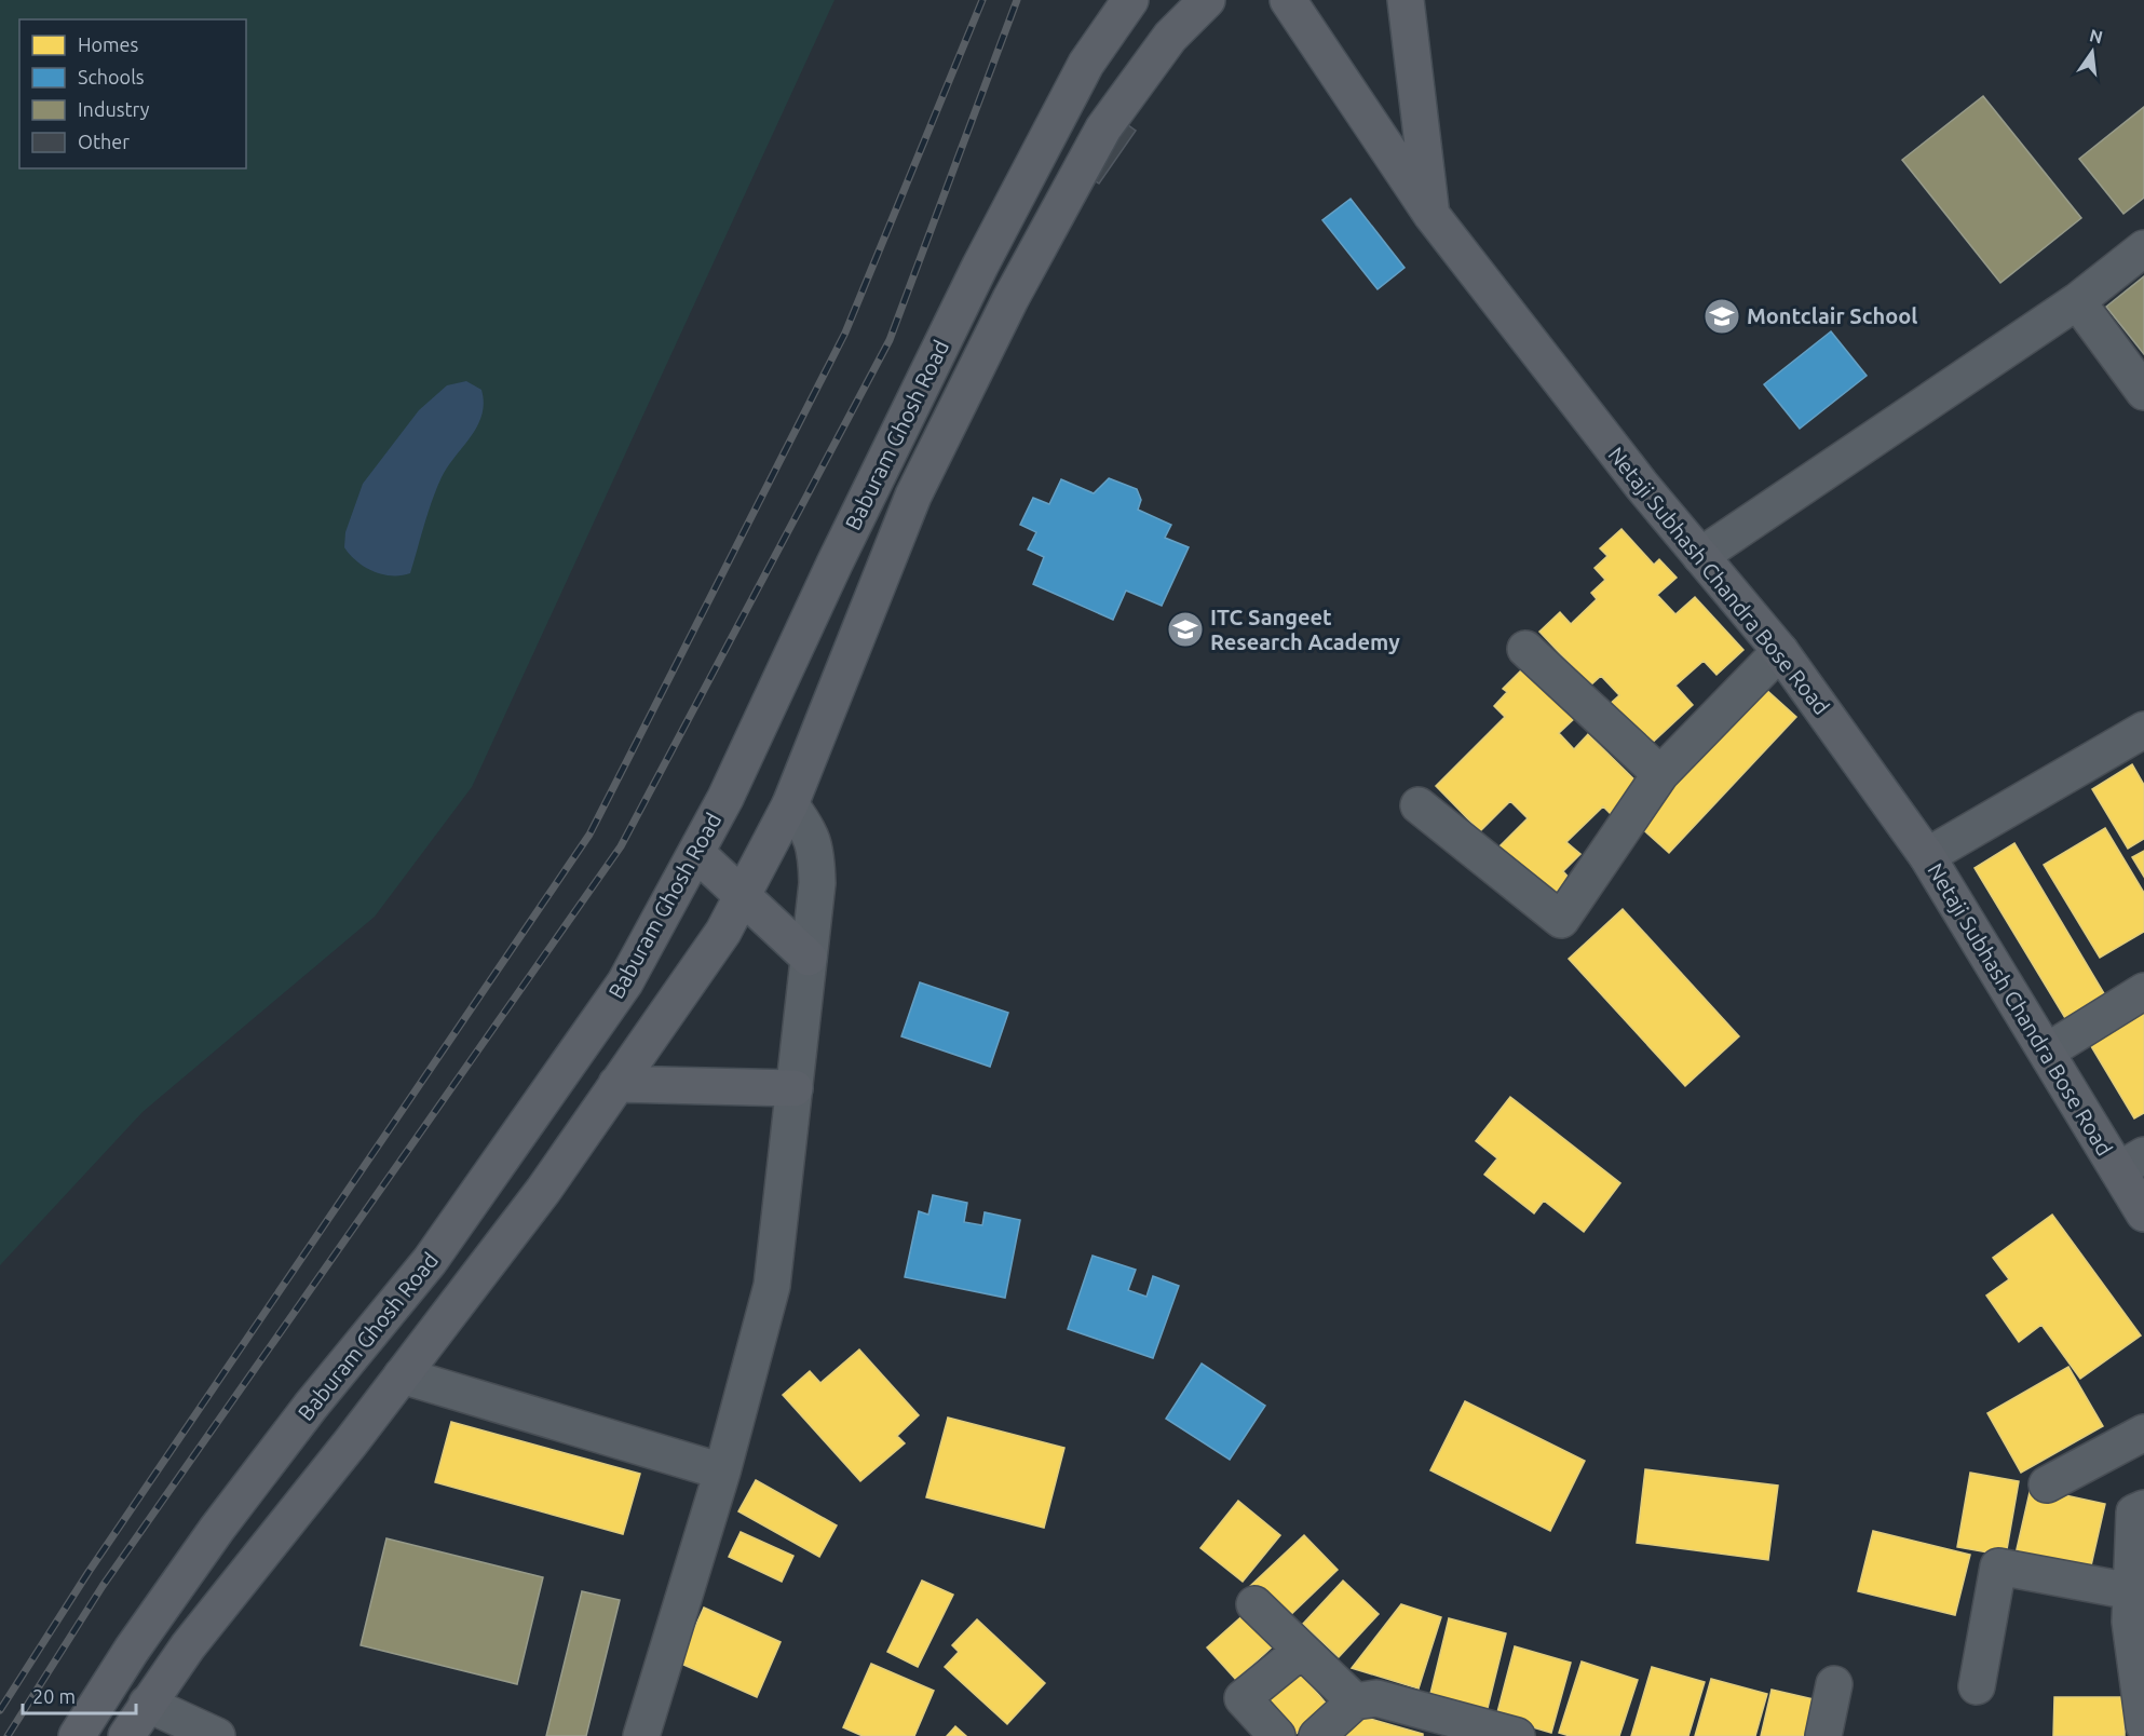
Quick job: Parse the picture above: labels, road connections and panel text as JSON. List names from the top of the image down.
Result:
{
  "streets": {
    "main road": ["Baburam Ghosh Road", "Netaji Subhash Chandra Bose Road"]
  },
  "places": {
    "school or university": ["Montclair School", "ITC Sangeet Research Academy"]
  },
  "legend": [
    "Homes",
    "Schools",
    "Industry",
    "Other"
  ],
  "scale_bar": "20 m",
  "north": "top"
}
